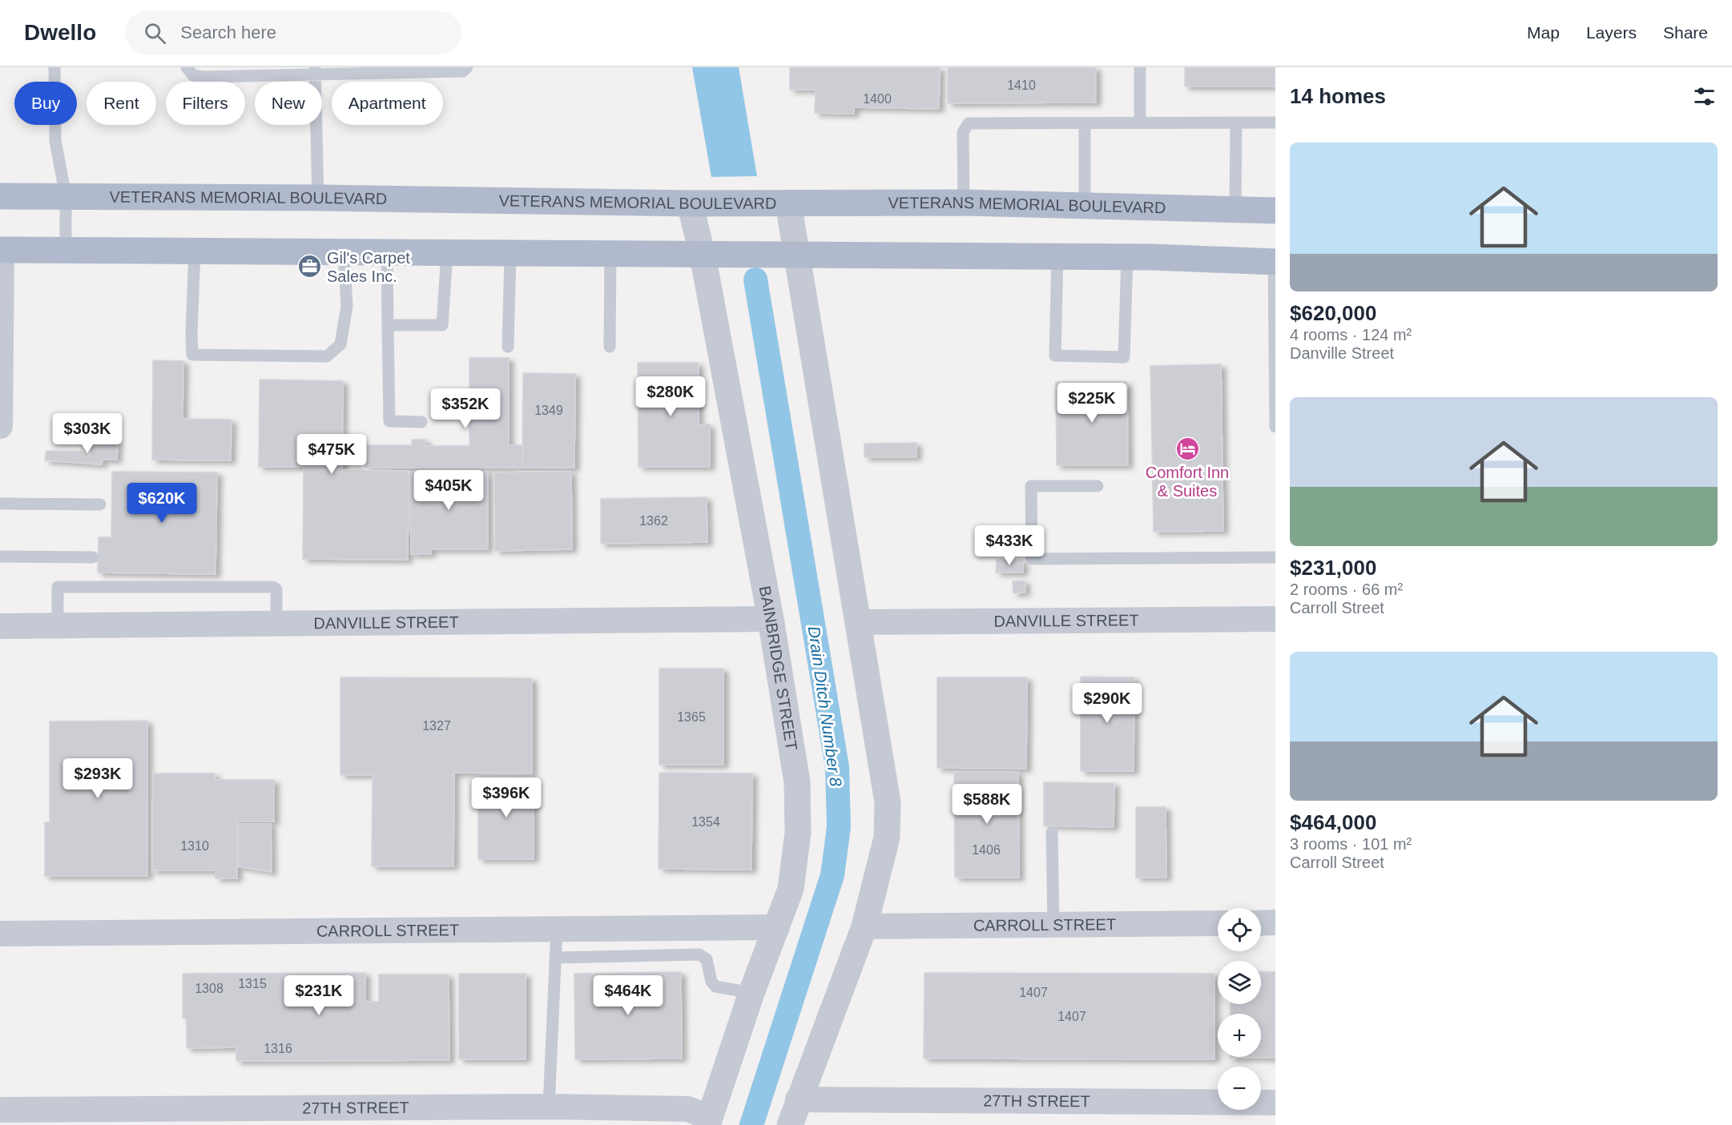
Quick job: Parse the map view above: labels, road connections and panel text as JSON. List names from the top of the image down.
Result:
{
  "streets": {
    "main road": ["VETERANS MEMORIAL BOULEVARD"],
    "street": [
      "DANVILLE STREET",
      "BAINBRIDGE STREET",
      "CARROLL STREET",
      "27TH STREET"
    ]
  },
  "crossings": [
    ["VETERANS MEMORIAL BOULEVARD", "BAINBRIDGE STREET"],
    ["DANVILLE STREET", "BAINBRIDGE STREET"],
    ["BAINBRIDGE STREET", "CARROLL STREET"],
    ["BAINBRIDGE STREET", "27TH STREET"]
  ],
  "water": ["Drain Ditch Number 8"],
  "places": {
    "office": ["Gil's Carpet Sales Inc."],
    "hotel": ["Comfort Inn & Suites"]
  },
  "house_numbers": [
    "1410",
    "1400",
    "1349",
    "1362",
    "1365",
    "1327",
    "1354",
    "1310",
    "1406",
    "1315",
    "1308",
    "1407",
    "1407",
    "1316"
  ],
  "page": {
    "header": "Dwello",
    "search": "Search here",
    "nav": ["Map", "Layers", "Share"],
    "heading": "14 homes",
    "chip": [
      "Buy",
      "Rent",
      "Filters",
      "New",
      "Apartment"
    ],
    "list": [
      {
        "name": "$620,000",
        "note": "4 rooms · 124 m² · Danville Street"
      },
      {
        "name": "$231,000",
        "note": "2 rooms · 66 m² · Carroll Street"
      },
      {
        "name": "$464,000",
        "note": "3 rooms · 101 m² · Carroll Street"
      }
    ],
    "price": [
      "$280K",
      "$225K",
      "$352K",
      "$303K",
      "$475K",
      "$405K",
      "$620K",
      "$433K",
      "$290K",
      "$293K",
      "$396K",
      "$588K",
      "$231K",
      "$464K"
    ],
    "map_buttons": ["+", "−"]
  }
}
